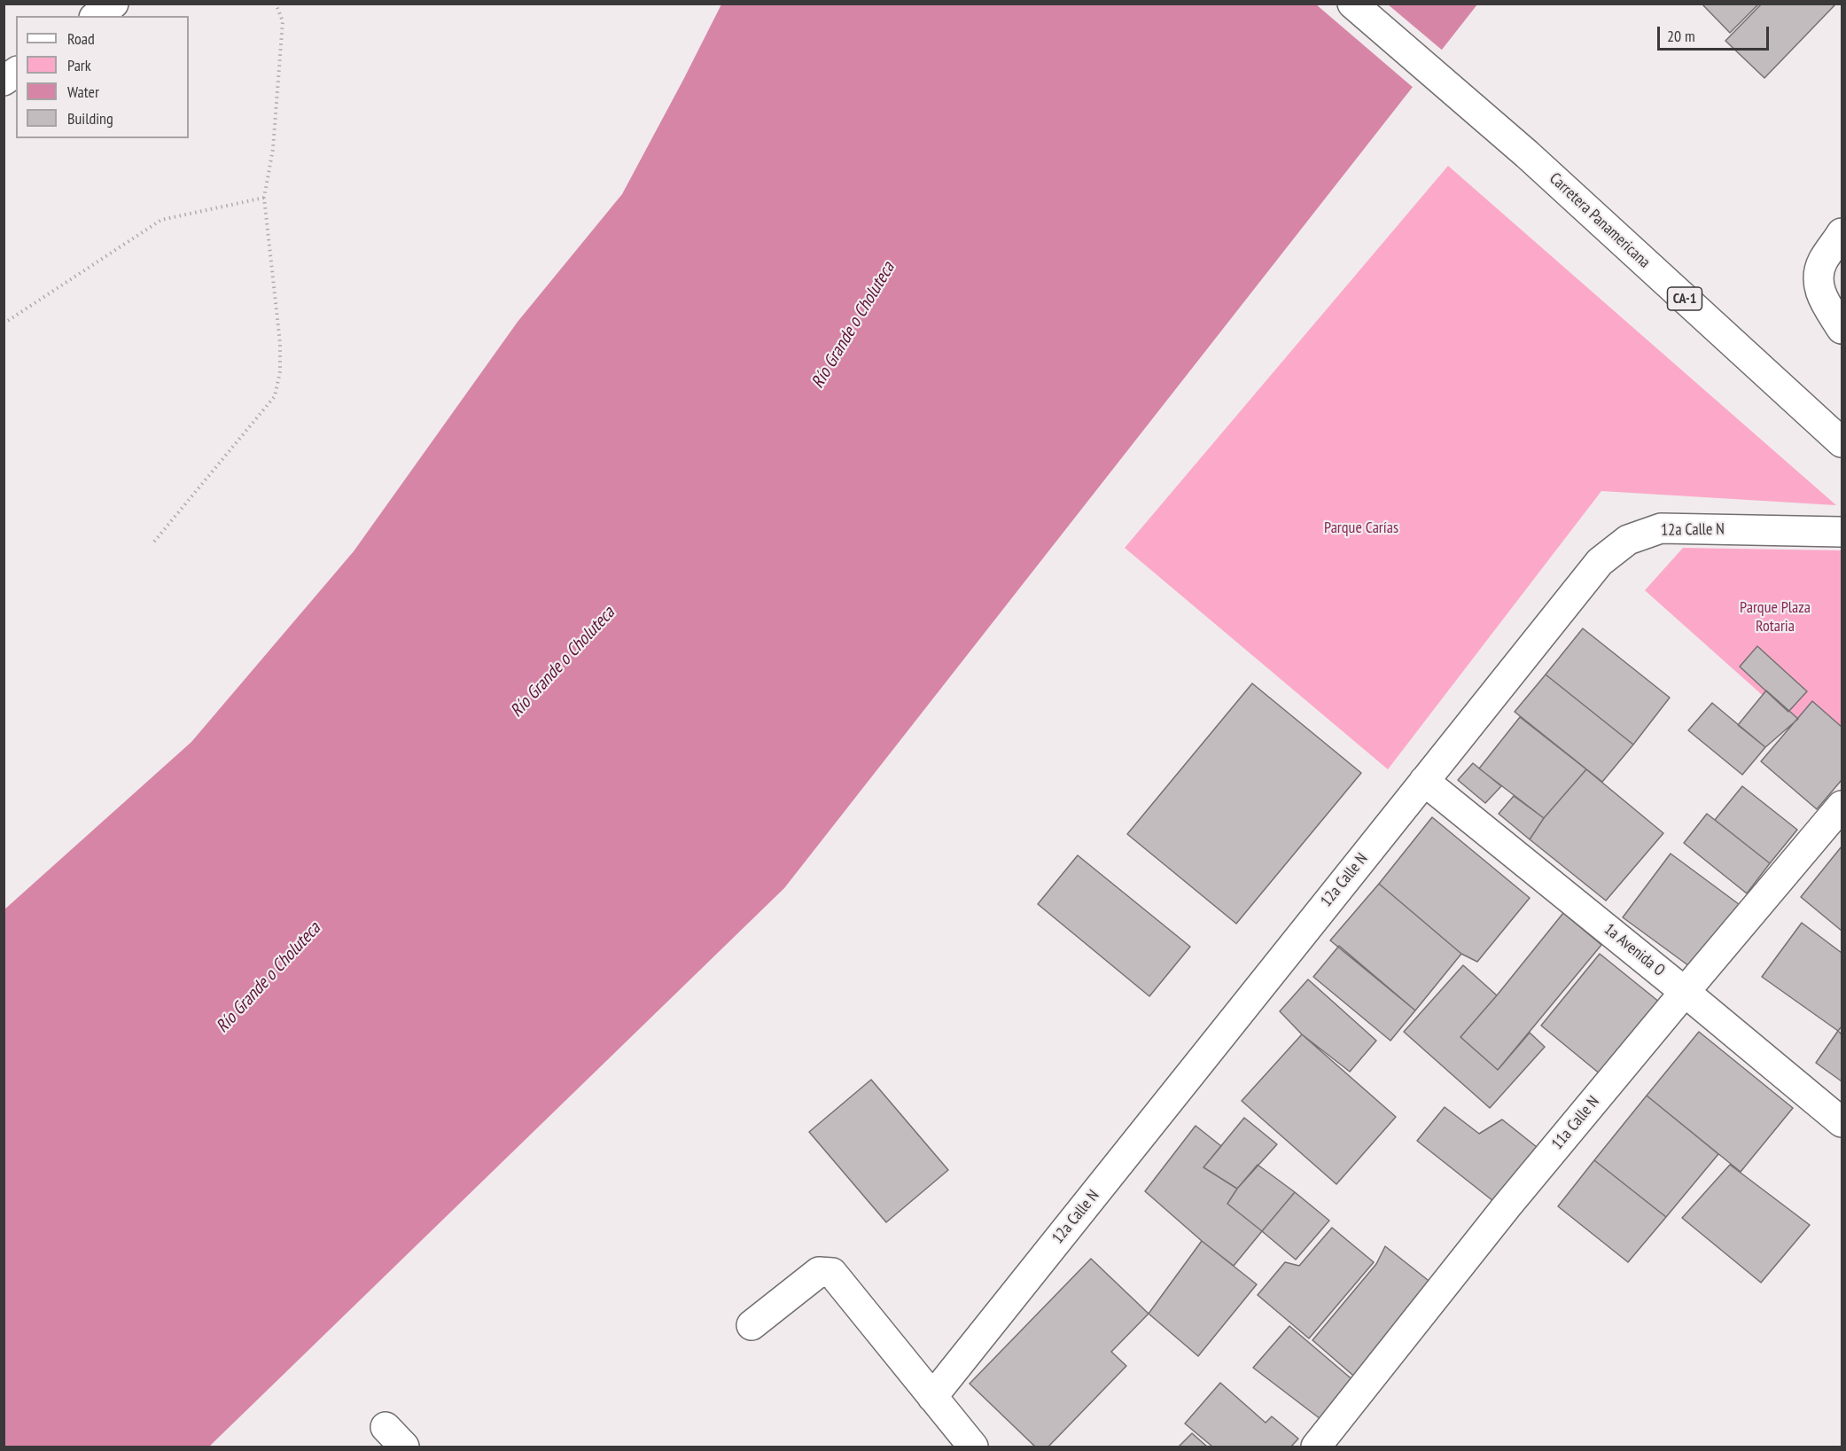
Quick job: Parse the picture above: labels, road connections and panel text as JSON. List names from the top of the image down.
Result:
{
  "streets": {
    "main road": [
      "Carretera Panamericana",
      "CA-1",
      "12a Calle N",
      "1a Avenida O",
      "11a Calle N"
    ]
  },
  "crossings": [
    ["12a Calle N", "1a Avenida O"],
    ["1a Avenida O", "11a Calle N"]
  ],
  "water": ["Río Grande o Choluteca"],
  "parks": ["Parque Carías", "Parque Plaza Rotaria"],
  "legend": [
    "Road",
    "Park",
    "Water",
    "Building"
  ],
  "scale_bar": "20 m"
}
